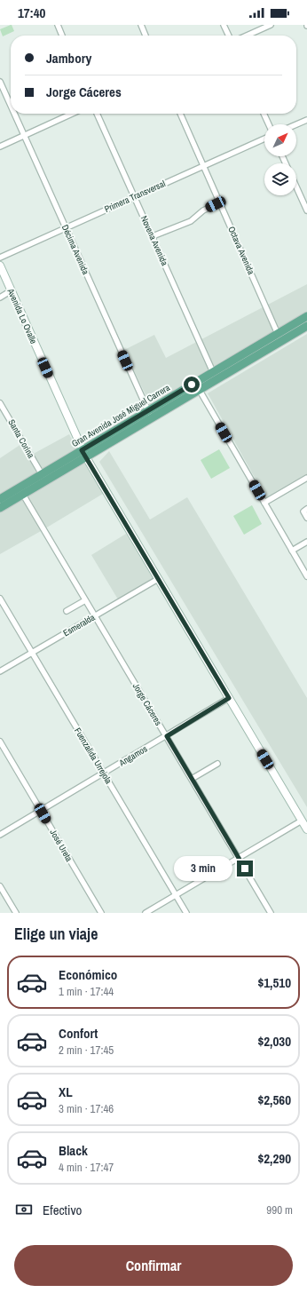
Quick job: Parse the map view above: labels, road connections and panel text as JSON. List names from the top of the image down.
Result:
{
  "streets": {
    "main road": ["Avenida Lo Ovalle", "Gran Avenida José Miguel Carrera"],
    "street": [
      "Primera Transversal",
      "Novena Avenida",
      "Décima Avenida",
      "Octava Avenida",
      "Santa Corina",
      "Esmeralda",
      "Jorge Cáceres",
      "Fuenzalida Urrejola",
      "Angamos",
      "José Ureta"
    ]
  },
  "crossings": [
    ["Primera Transversal", "Novena Avenida"],
    ["Primera Transversal", "Décima Avenida"],
    ["Primera Transversal", "Octava Avenida"],
    ["Novena Avenida", "Gran Avenida José Miguel Carrera"],
    ["Décima Avenida", "Gran Avenida José Miguel Carrera"],
    ["Octava Avenida", "Gran Avenida José Miguel Carrera"],
    ["Avenida Lo Ovalle", "Gran Avenida José Miguel Carrera"],
    ["Avenida Lo Ovalle", "Esmeralda"],
    ["Avenida Lo Ovalle", "Angamos"],
    ["Gran Avenida José Miguel Carrera", "Santa Corina"],
    ["Gran Avenida José Miguel Carrera", "Jorge Cáceres"],
    ["Esmeralda", "Jorge Cáceres"],
    ["Esmeralda", "Fuenzalida Urrejola"],
    ["Jorge Cáceres", "Angamos"],
    ["Fuenzalida Urrejola", "Angamos"],
    ["Angamos", "José Ureta"]
  ],
  "north": "top right",
  "page": {
    "status": "17:40",
    "banner": ["Jambory", "Jorge Cáceres"],
    "bubble": "3 min",
    "heading": "Elige un viaje",
    "list": [
      {
        "name": "Económico",
        "note": "1 min · 17:44",
        "value": "$1,510"
      },
      {
        "name": "Confort",
        "note": "2 min · 17:45",
        "value": "$2,030"
      },
      {
        "name": "XL",
        "note": "3 min · 17:46",
        "value": "$2,560"
      },
      {
        "name": "Black",
        "note": "4 min · 17:47",
        "value": "$2,290"
      }
    ],
    "pay": ["Efectivo", "990 m"],
    "buttons": "Confirmar"
  }
}
